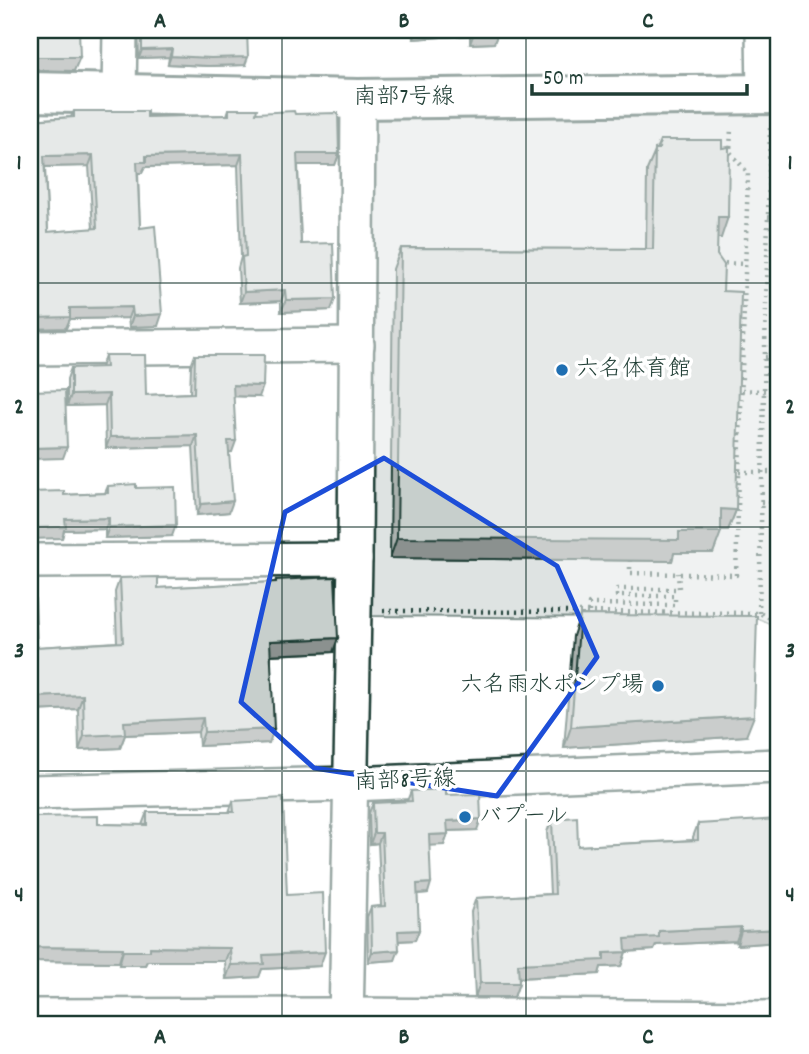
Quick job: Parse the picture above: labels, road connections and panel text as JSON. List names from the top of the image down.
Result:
{
  "streets": {
    "street": ["南部7号線", "南部8号線"]
  },
  "places": ["六名体育館", "六名雨水ポンプ場", "バプール"],
  "scale_bar": "50 m",
  "grid": {
    "columns": ["A", "B", "C"],
    "rows": [
      "1",
      "2",
      "3",
      "4"
    ]
  }
}
